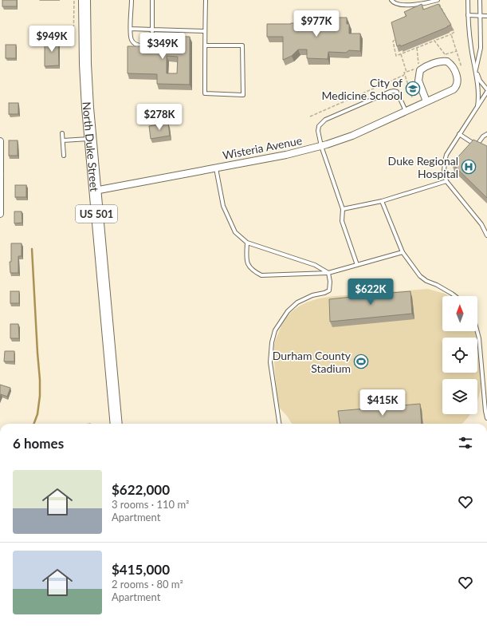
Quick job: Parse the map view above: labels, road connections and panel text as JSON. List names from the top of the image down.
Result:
{
  "streets": {
    "highway": ["North Duke Street", "US 501"],
    "street": ["Wisteria Avenue"]
  },
  "crossings": [
    ["North Duke Street", "Wisteria Avenue"]
  ],
  "places": {
    "school or university": ["City of Medicine School"],
    "hospital": ["Duke Regional Hospital"],
    "sports": ["Durham County Stadium"]
  },
  "north": "top",
  "page": {
    "price": [
      "$977K",
      "$949K",
      "$349K",
      "$278K",
      "$622K",
      "$415K"
    ],
    "heading": "6 homes",
    "list": [
      {
        "name": "$622,000",
        "note": "3 rooms · 110 m² · Apartment"
      },
      {
        "name": "$415,000",
        "note": "2 rooms · 80 m² · Apartment"
      }
    ]
  }
}
